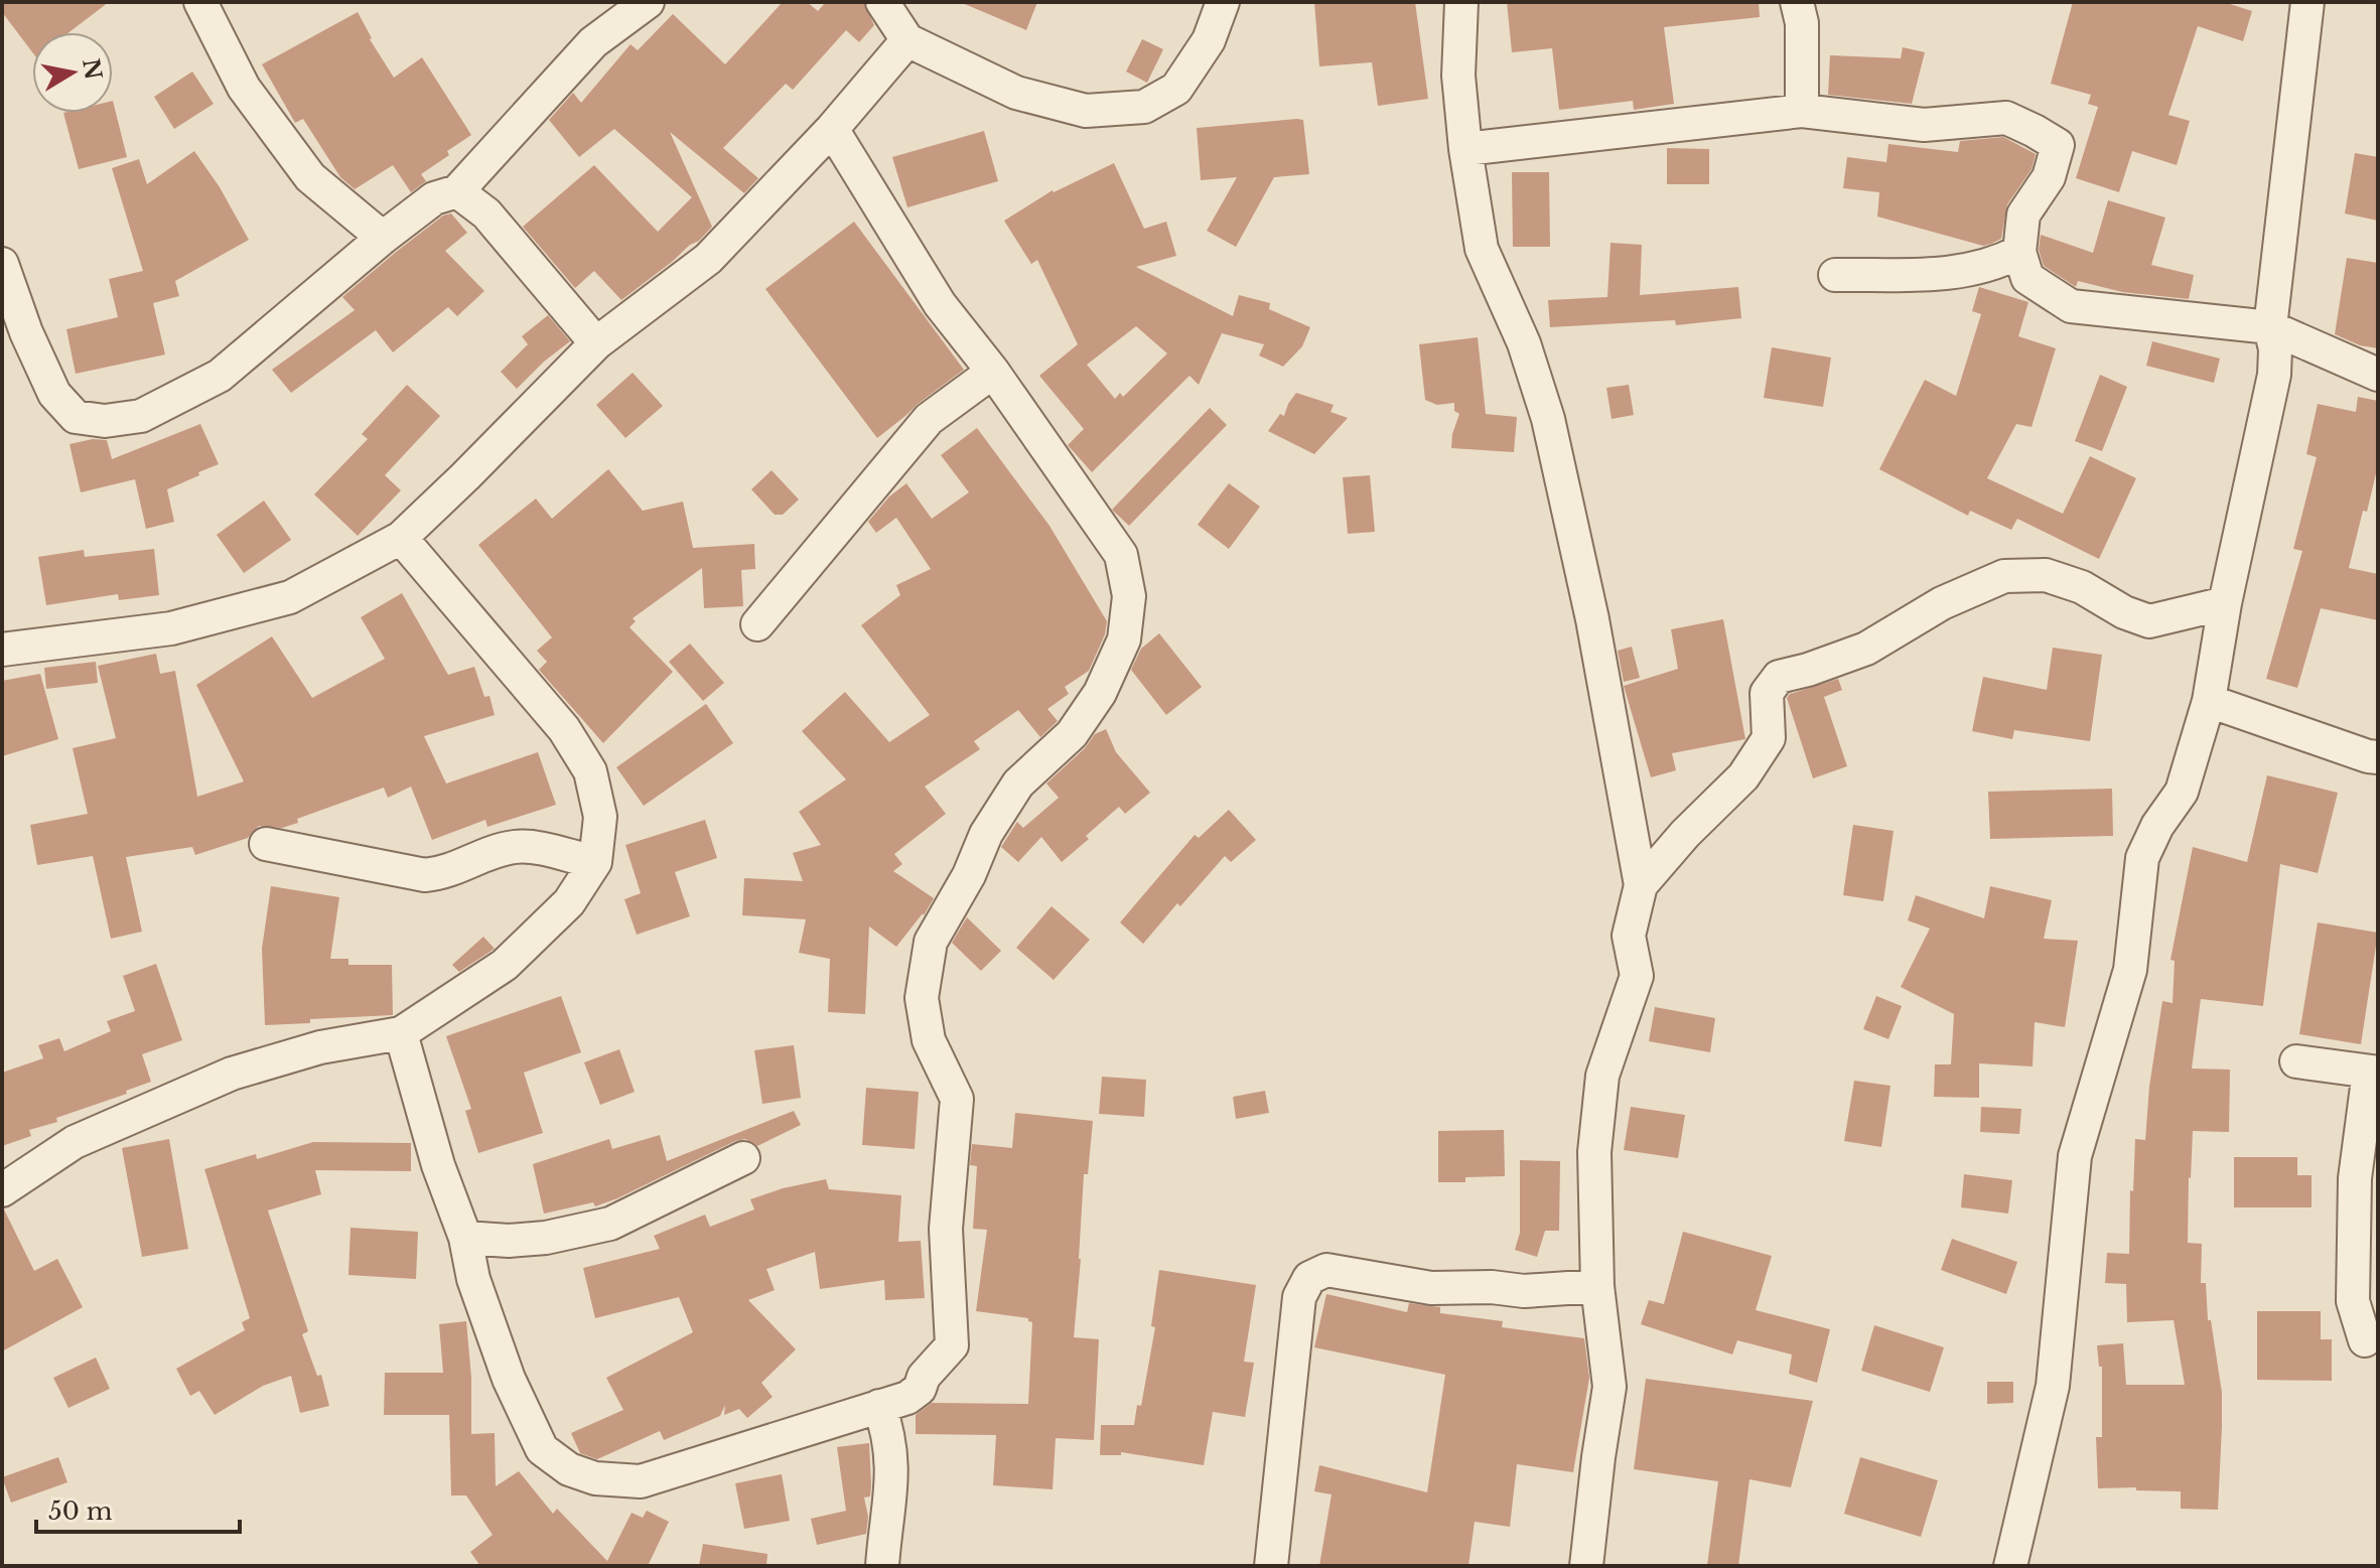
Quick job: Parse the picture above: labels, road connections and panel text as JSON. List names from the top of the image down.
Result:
{
  "scale_bar": "50 m",
  "north": "right"
}
